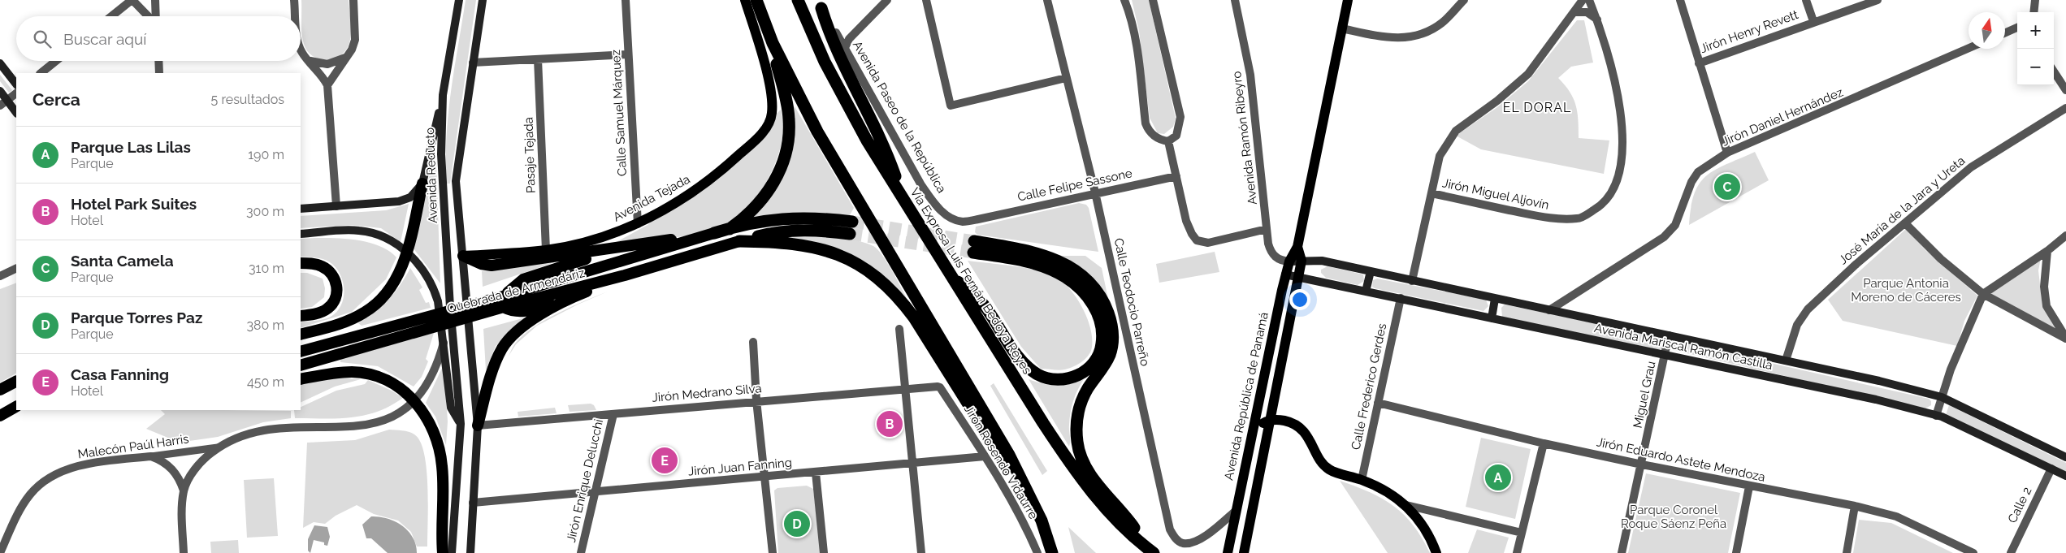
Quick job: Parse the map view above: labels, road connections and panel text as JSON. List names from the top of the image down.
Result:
{
  "streets": {
    "highway": ["Vía Expresa Luis Fernán Bedoya Reyes", "Quebrada de Armendáriz"],
    "main road": [
      "Avenida Reducto",
      "Avenida Tejada",
      "Avenida Mariscal Ramón Castilla",
      "Avenida República de Panamá"
    ],
    "street": [
      "Jirón Henry Revett",
      "Calle Samuel Márquez",
      "Avenida Paseo de la República",
      "Jirón Daniel Hernández",
      "Avenida Ramón Ribeyro",
      "Pasaje Tejada",
      "Calle Felipe Sassone",
      "Jirón Miguel Aljovín",
      "José María de la Jara y Ureta",
      "Calle Teodocio Parreño",
      "Calle Frederico Gerdes",
      "Jirón Medrano Silva",
      "Miguel Grau",
      "Malecón Paúl Harris",
      "Jirón Eduardo Astete Mendoza",
      "Jirón Rosendo Vidaurre",
      "Jirón Juan Fanning",
      "Jirón Enrique Delucchi",
      "Calle 2"
    ]
  },
  "crossings": [
    ["Calle Samuel Márquez", "Avenida Tejada"],
    ["Avenida Paseo de la República", "Calle Felipe Sassone"],
    ["Jirón Daniel Hernández", "Avenida Mariscal Ramón Castilla"],
    ["Avenida Ramón Ribeyro", "Avenida Mariscal Ramón Castilla"],
    ["Avenida Ramón Ribeyro", "Avenida República de Panamá"],
    ["Pasaje Tejada", "Avenida Tejada"],
    ["Avenida Reducto", "Avenida Tejada"],
    ["Avenida Reducto", "Jirón Medrano Silva"],
    ["Avenida Reducto", "Jirón Juan Fanning"],
    ["Calle Felipe Sassone", "Calle Teodocio Parreño"],
    ["José María de la Jara y Ureta", "Avenida Mariscal Ramón Castilla"],
    ["Calle Teodocio Parreño", "Avenida República de Panamá"],
    ["Avenida Mariscal Ramón Castilla", "Calle Frederico Gerdes"],
    ["Avenida Mariscal Ramón Castilla", "Miguel Grau"],
    ["Avenida Mariscal Ramón Castilla", "Avenida República de Panamá"],
    ["Avenida Mariscal Ramón Castilla", "Calle 2"],
    ["Calle Frederico Gerdes", "Jirón Eduardo Astete Mendoza"],
    ["Jirón Medrano Silva", "Jirón Rosendo Vidaurre"],
    ["Jirón Medrano Silva", "Jirón Enrique Delucchi"],
    ["Miguel Grau", "Jirón Eduardo Astete Mendoza"],
    ["Jirón Rosendo Vidaurre", "Jirón Juan Fanning"],
    ["Jirón Juan Fanning", "Jirón Enrique Delucchi"]
  ],
  "districts": ["EL DORAL"],
  "parks": ["Parque Antonia Moreno de Cáceres", "Parque Coronel Roque Sáenz Peña"],
  "north": "top",
  "page": {
    "map_buttons": ["+", "−"],
    "search": "Buscar aquí",
    "heading": ["Cerca", "5 resultados"],
    "list": [
      {
        "mark": "A",
        "name": "Parque Las Lilas",
        "note": "Parque",
        "value": "190 m"
      },
      {
        "mark": "B",
        "name": "Hotel Park Suites",
        "note": "Hotel",
        "value": "300 m"
      },
      {
        "mark": "C",
        "name": "Santa Camela",
        "note": "Parque",
        "value": "310 m"
      },
      {
        "mark": "D",
        "name": "Parque Torres Paz",
        "note": "Parque",
        "value": "380 m"
      },
      {
        "mark": "E",
        "name": "Casa Fanning",
        "note": "Hotel",
        "value": "450 m"
      }
    ],
    "pins": [
      "C",
      "B",
      "E",
      "A",
      "D"
    ]
  }
}
